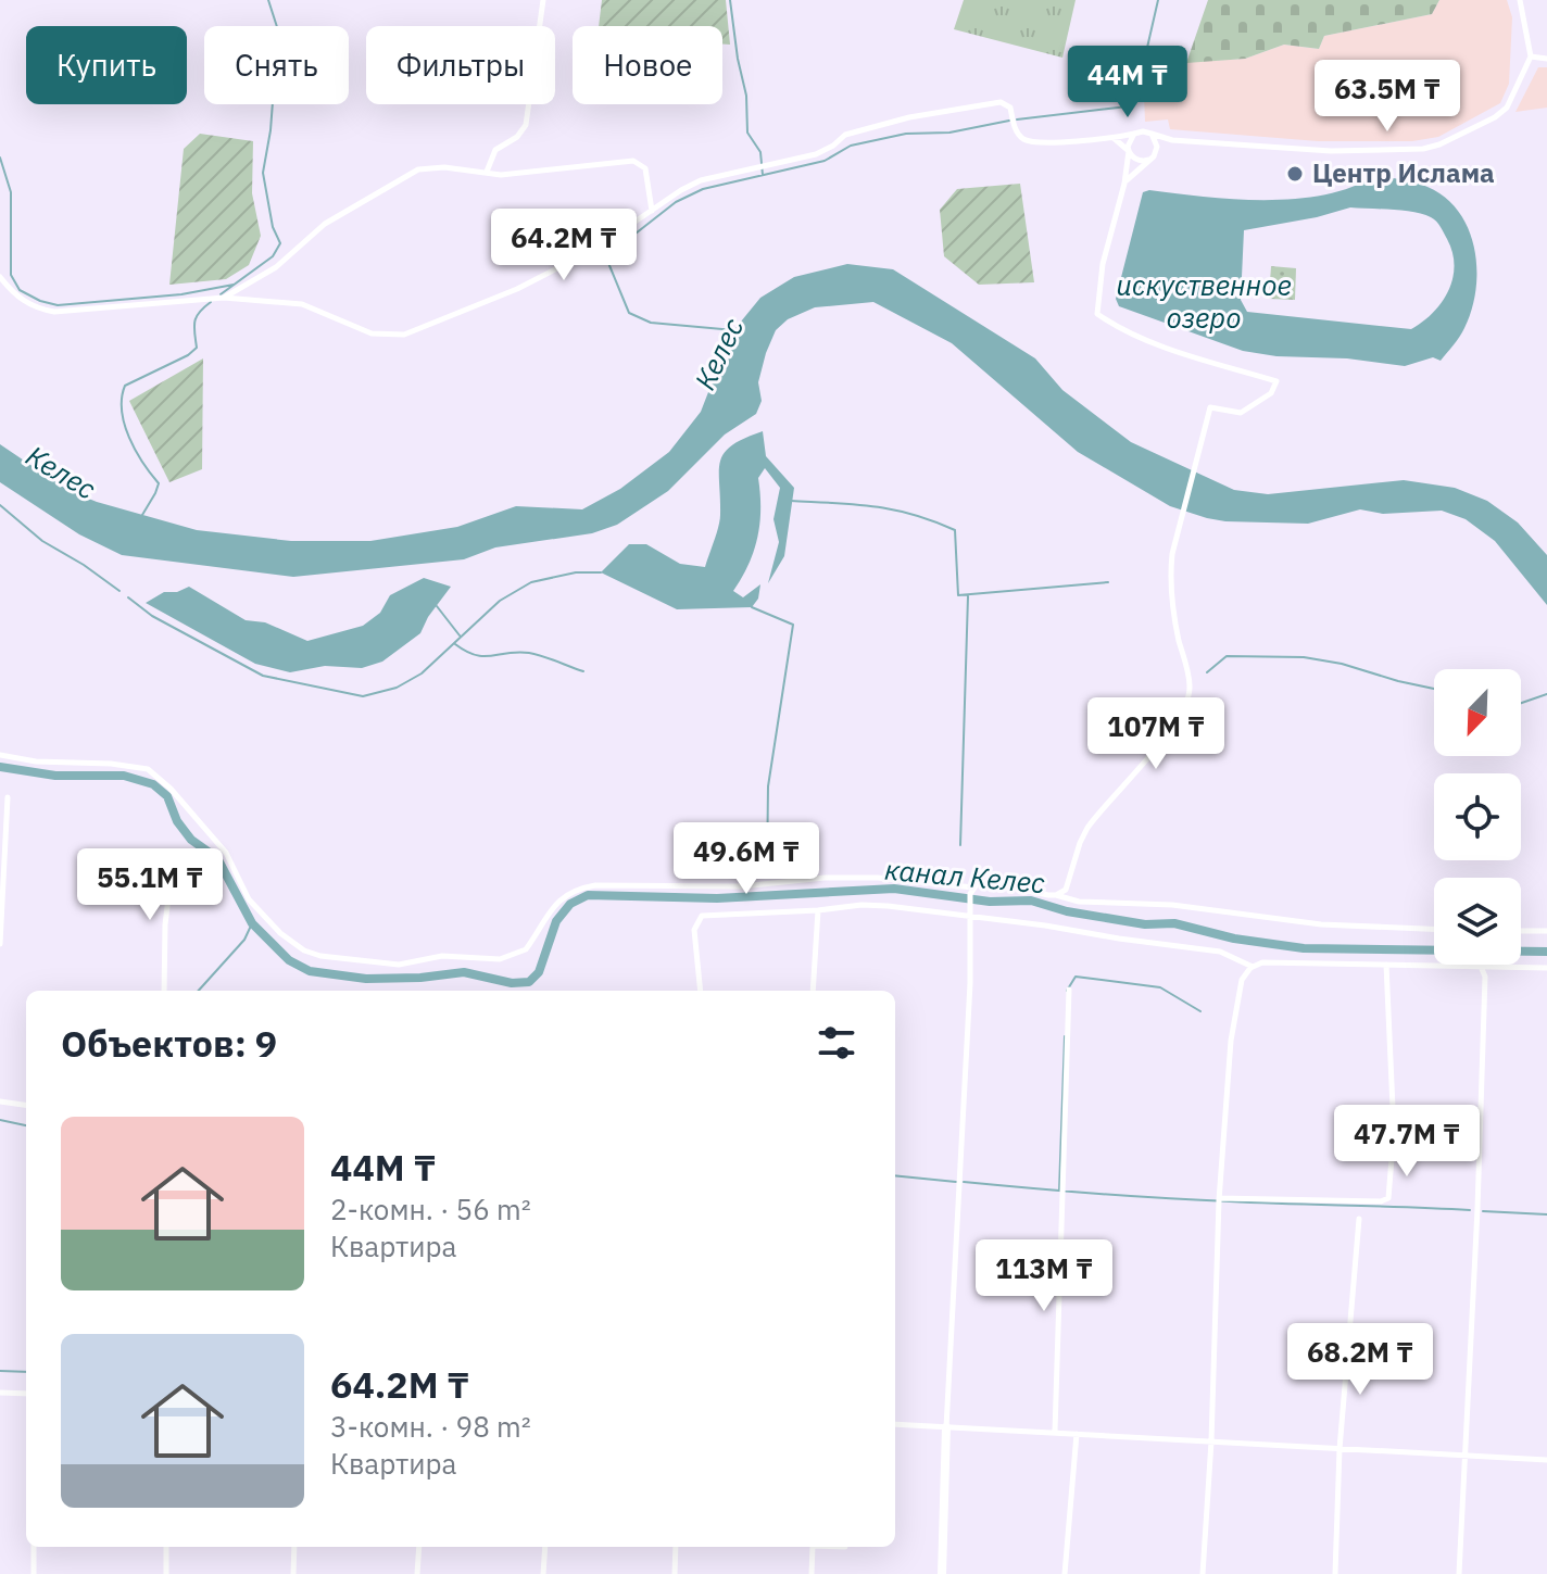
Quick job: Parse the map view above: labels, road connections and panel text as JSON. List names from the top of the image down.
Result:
{
  "water": ["искуственное озеро", "Келес", "канал Келес"],
  "places": ["Центр Ислама"],
  "north": "bottom left",
  "page": {
    "chip": [
      "Купить",
      "Снять",
      "Фильтры",
      "Новое"
    ],
    "price": [
      "44M ₸",
      "63.5M ₸",
      "64.2M ₸",
      "107M ₸",
      "49.6M ₸",
      "55.1M ₸",
      "47.7M ₸",
      "113M ₸",
      "68.2M ₸"
    ],
    "heading": "Объектов: 9",
    "list": [
      {
        "name": "44M ₸",
        "note": "2-комн. · 56 m² · Квартира"
      },
      {
        "name": "64.2M ₸",
        "note": "3-комн. · 98 m² · Квартира"
      }
    ]
  }
}
